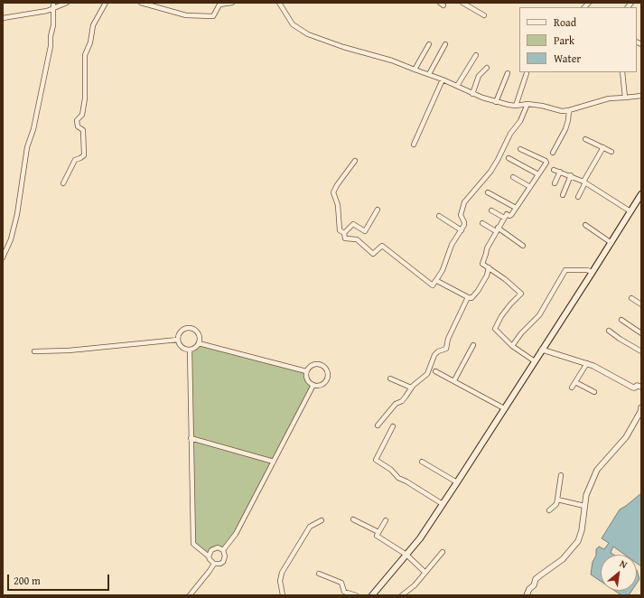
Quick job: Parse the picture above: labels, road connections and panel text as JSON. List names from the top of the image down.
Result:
{
  "legend": ["Road", "Park", "Water"],
  "scale_bar": "200 m",
  "north": "top right"
}
